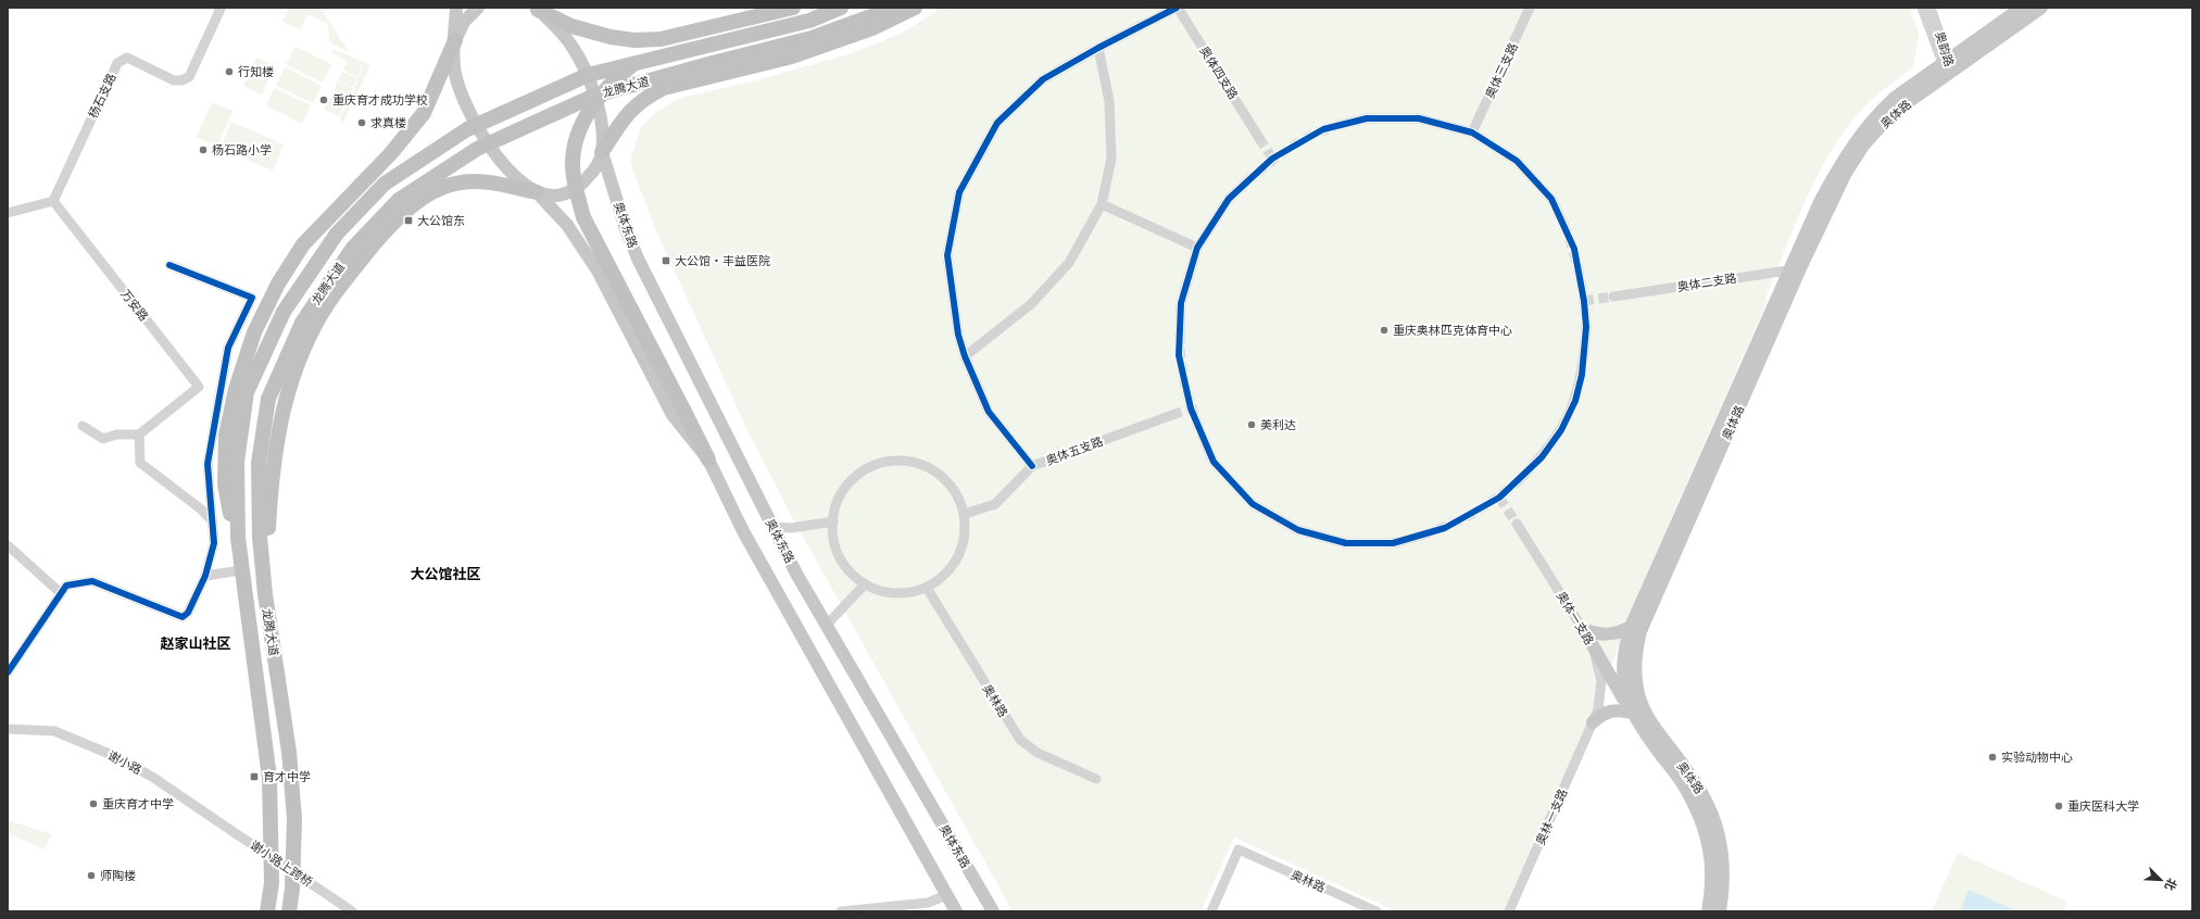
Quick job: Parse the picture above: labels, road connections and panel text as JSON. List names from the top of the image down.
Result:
{
  "streets": {
    "highway": ["龙腾大道"],
    "main road": ["奥体路", "奥体东路"],
    "street": [
      "奥韵路",
      "奥体三支路",
      "奥体四支路",
      "杨石支路",
      "奥体二支路",
      "万安路",
      "奥体五支路",
      "奥体一支路",
      "奥林路",
      "谢小路",
      "奥林一支路",
      "谢小路上跨桥"
    ]
  },
  "crossings": [
    ["奥韵路", "奥体路"],
    ["杨石支路", "万安路"],
    ["奥体路", "奥体二支路"],
    ["奥体五支路", "奥林路"],
    ["奥体一支路", "奥林一支路"],
    ["谢小路", "谢小路上跨桥"]
  ],
  "districts": ["大公馆社区", "赵家山社区"],
  "places": {
    "other": [
      "行知楼",
      "重庆育才成功学校",
      "求真楼",
      "杨石路小学",
      "重庆奥林匹克体育中心",
      "美利达",
      "实验动物中心",
      "重庆育才中学",
      "重庆医科大学",
      "师陶楼"
    ],
    "transit": ["大公馆东", "大公馆‧丰益医院", "育才中学"]
  },
  "north": "bottom right"
}
